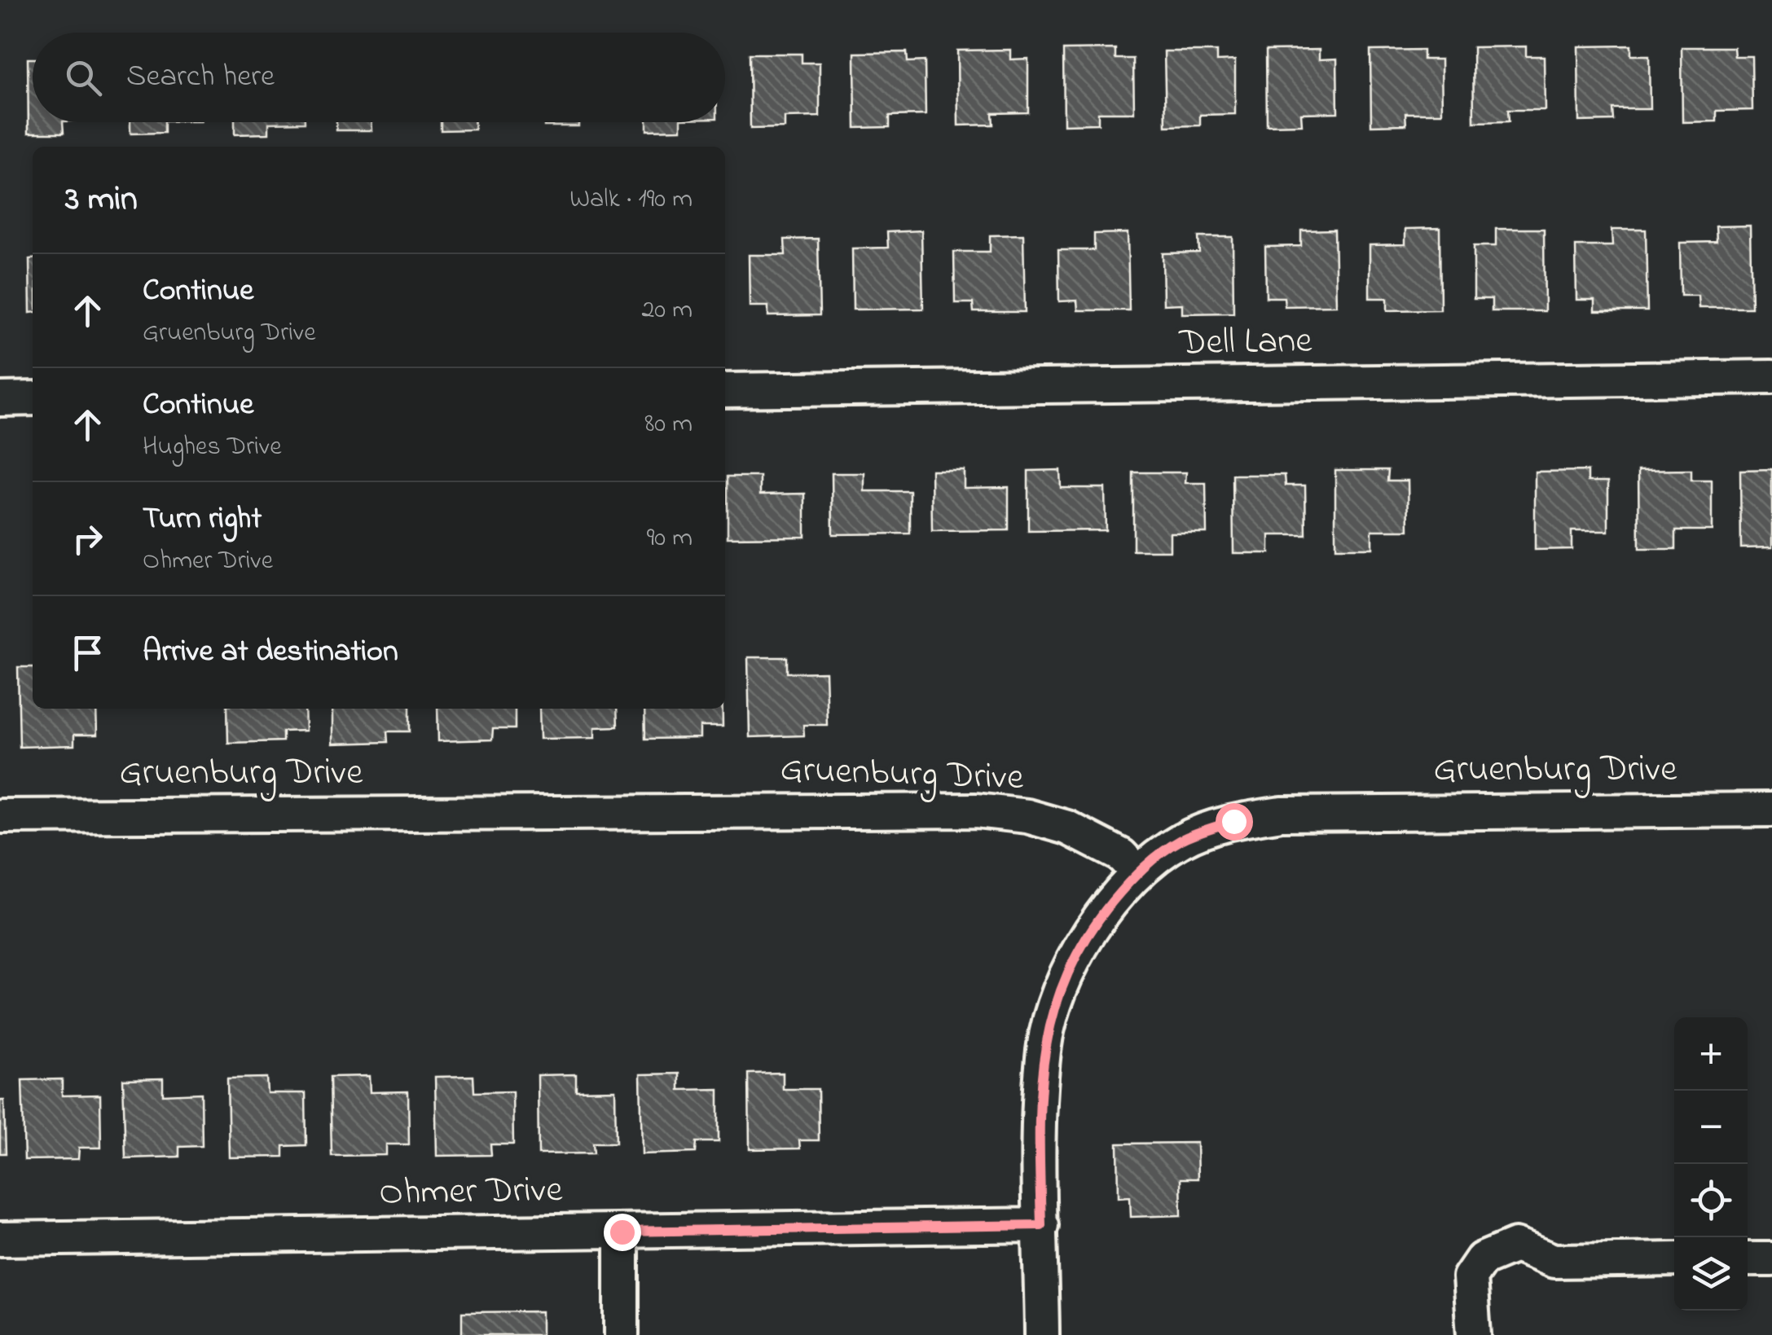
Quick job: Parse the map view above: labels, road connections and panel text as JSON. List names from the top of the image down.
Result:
{
  "streets": {
    "street": ["Dell Lane", "Gruenburg Drive", "Ohmer Drive"]
  },
  "page": {
    "search": "Search here",
    "heading": ["3 min", "Walk · 190 m"],
    "list": [
      ["Continue", "Gruenburg Drive", "20 m"],
      ["Continue", "Hughes Drive", "80 m"],
      ["Turn right", "Ohmer Drive", "90 m"],
      "Arrive at destination"
    ],
    "map_buttons": ["+", "−"]
  }
}
